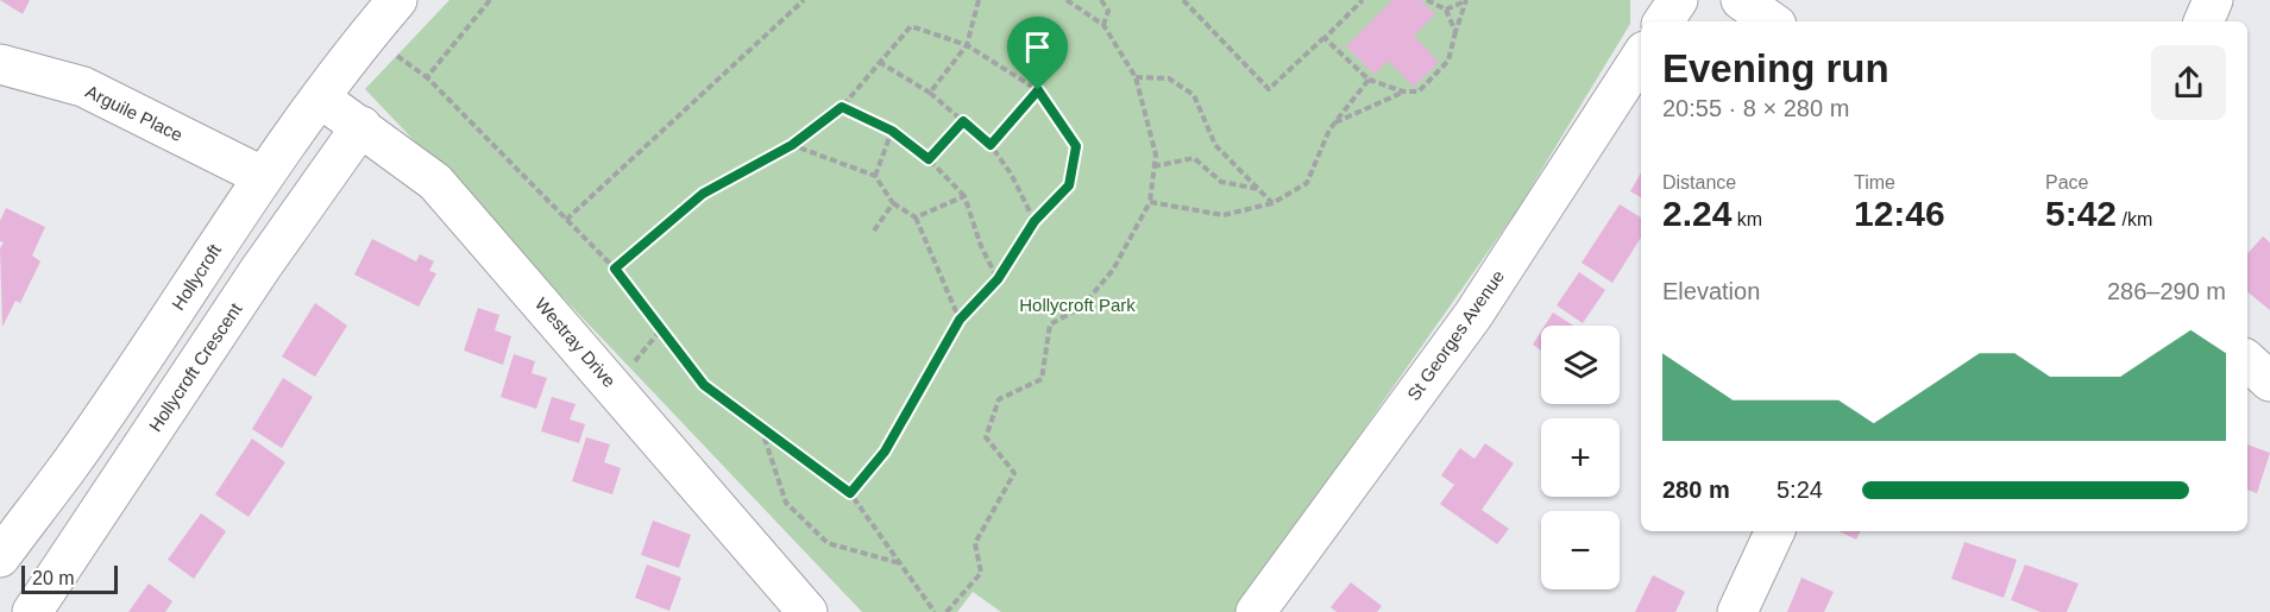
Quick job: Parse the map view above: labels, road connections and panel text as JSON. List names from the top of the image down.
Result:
{
  "streets": {
    "street": [
      "Arguile Place",
      "Hollycroft",
      "St Georges Avenue",
      "Westray Drive",
      "Hollycroft Crescent"
    ]
  },
  "crossings": [
    ["Arguile Place", "Hollycroft"],
    ["Hollycroft", "Westray Drive"],
    ["Westray Drive", "Hollycroft Crescent"]
  ],
  "parks": ["Hollycroft Park"],
  "scale_bar": "20 m",
  "page": {
    "heading": ["Evening run", "20:55 · 8 × 280 m"],
    "stats": [
      ["Distance", "2.24 km"],
      ["Time", "12:46"],
      ["Pace", "5:42 /km"]
    ],
    "chart": ["Elevation", "286–290 m"],
    "map_buttons": ["+", "−"],
    "list": [
      {
        "name": "280 m",
        "note": "5:24"
      }
    ],
    "scale": "20 m"
  }
}
